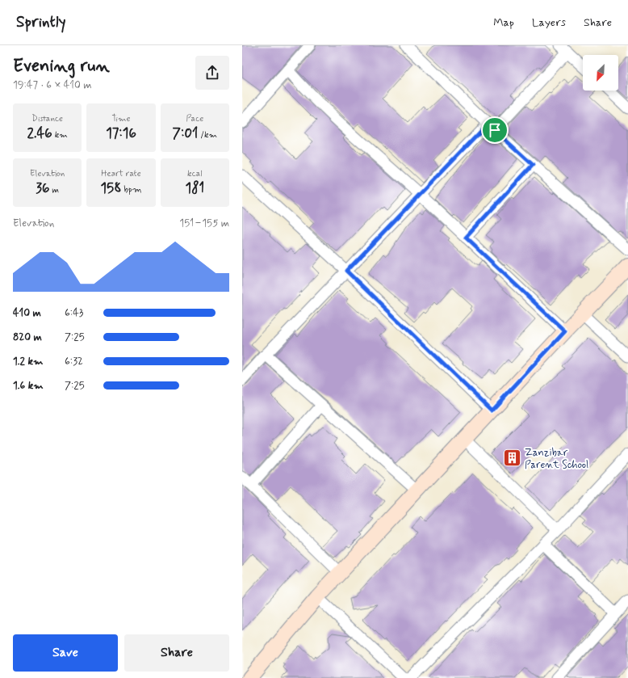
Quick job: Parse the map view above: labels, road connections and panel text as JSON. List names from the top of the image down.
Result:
{
  "places": {
    "building": ["Zanzibar Parent School"]
  },
  "north": "bottom left",
  "page": {
    "header": "Sprintly",
    "nav": ["Map", "Layers", "Share"],
    "heading": ["Evening run", "19:47 · 6 × 410 m"],
    "stats": [
      ["Distance", "2.46 km"],
      ["Time", "17:16"],
      ["Pace", "7:01 /km"],
      ["Elevation", "36 m"],
      ["Heart rate", "158 bpm"],
      ["kcal", "181"]
    ],
    "chart": ["Elevation", "151–155 m"],
    "list": [
      {
        "name": "410 m",
        "note": "6:43"
      },
      {
        "name": "820 m",
        "note": "7:25"
      },
      {
        "name": "1.2 km",
        "note": "6:32"
      },
      {
        "name": "1.6 km",
        "note": "7:25"
      }
    ],
    "buttons": ["Save", "Share"]
  }
}
